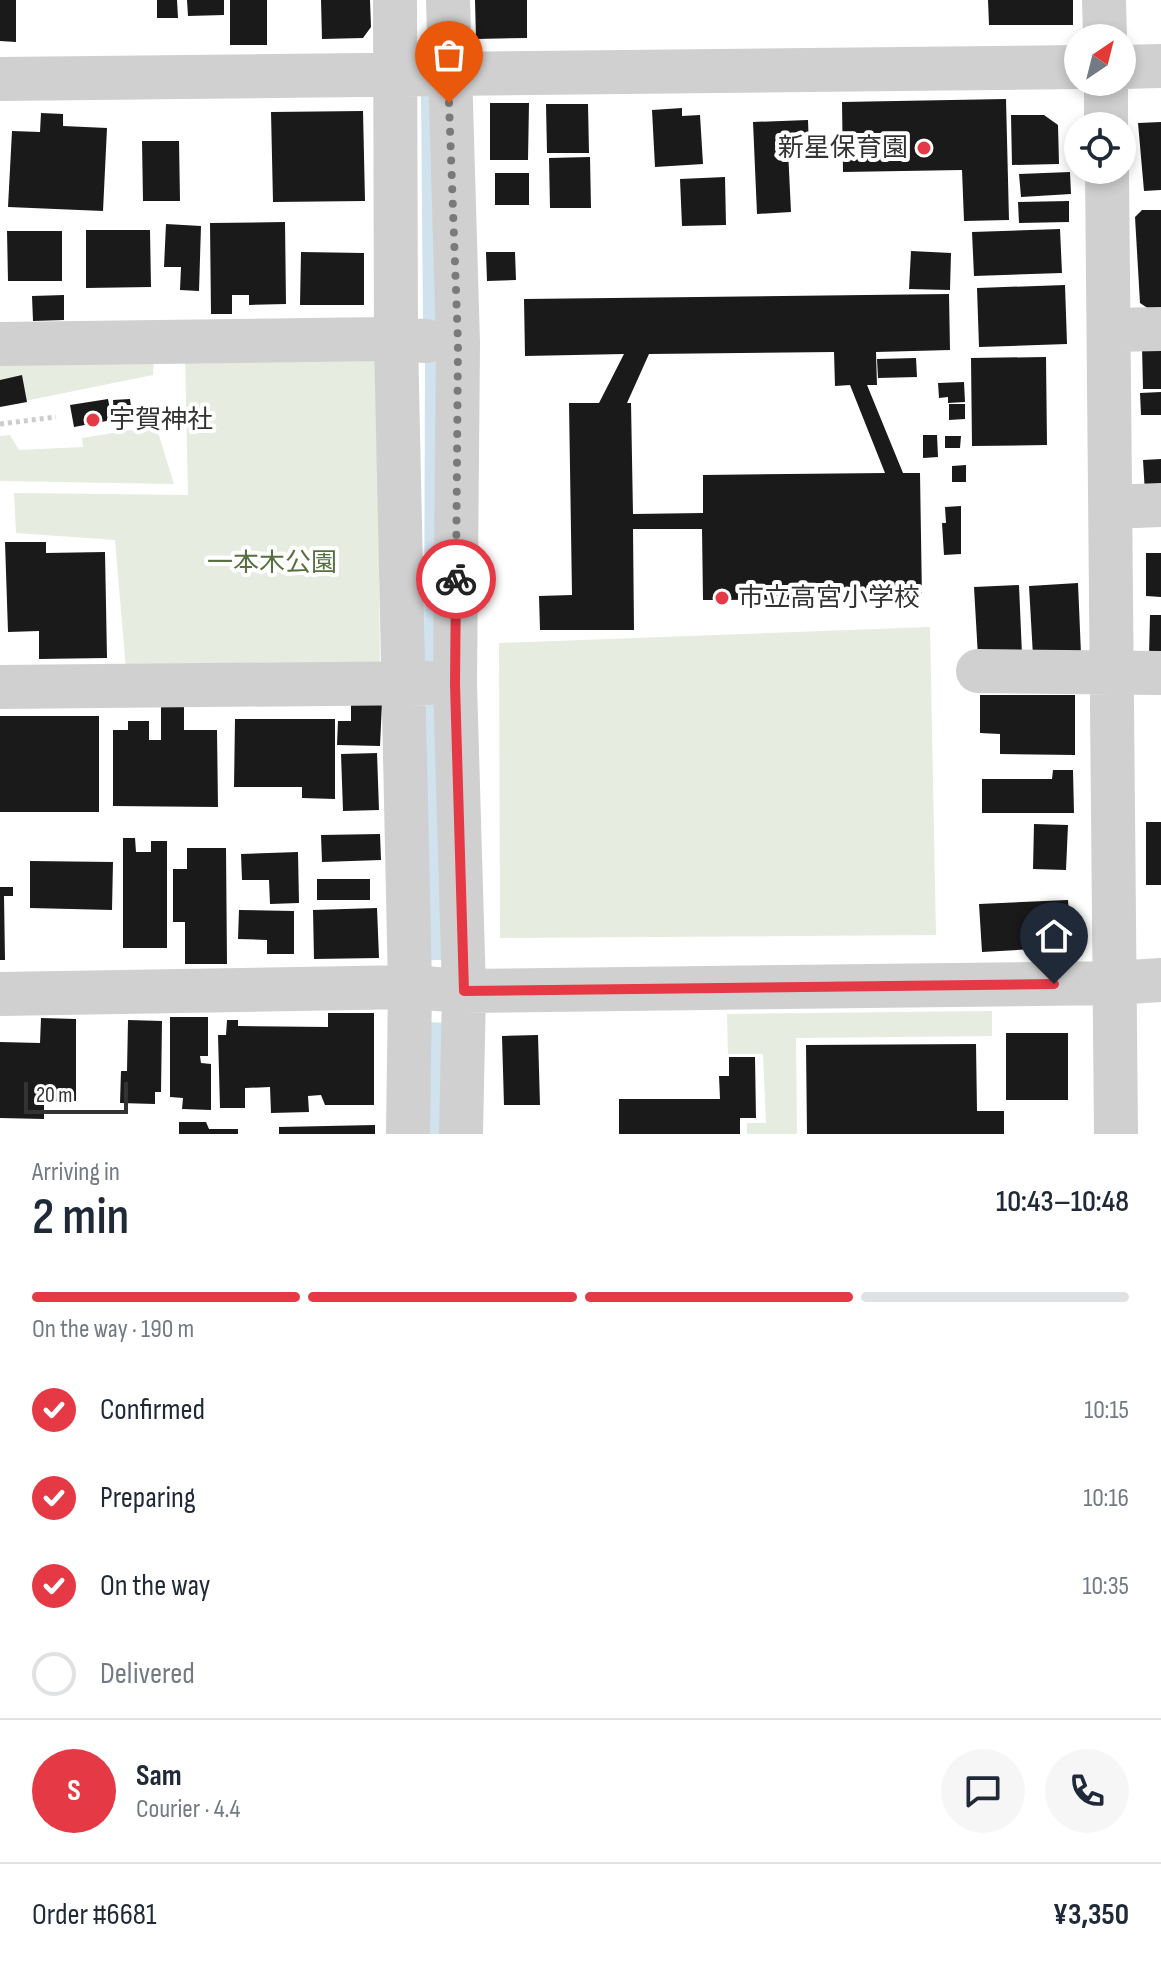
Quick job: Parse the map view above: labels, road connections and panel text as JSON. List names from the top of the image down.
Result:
{
  "parks": ["一本木公園"],
  "places": ["新星保育園", "宇賀神社", "市立高宮小学校"],
  "scale_bar": "20 m",
  "north": "top right",
  "page": {
    "scale": "20 m",
    "heading": ["2 min", "Arriving in", "10:43–10:48"],
    "panel": [
      "Sam",
      "Courier · 4.4",
      "Order #6681",
      "¥3,350"
    ],
    "bar": "On the way · 190 m",
    "list": [
      ["Confirmed", "10:15"],
      ["Preparing", "10:16"],
      ["On the way", "10:35"],
      "Delivered"
    ],
    "round": "S"
  }
}
